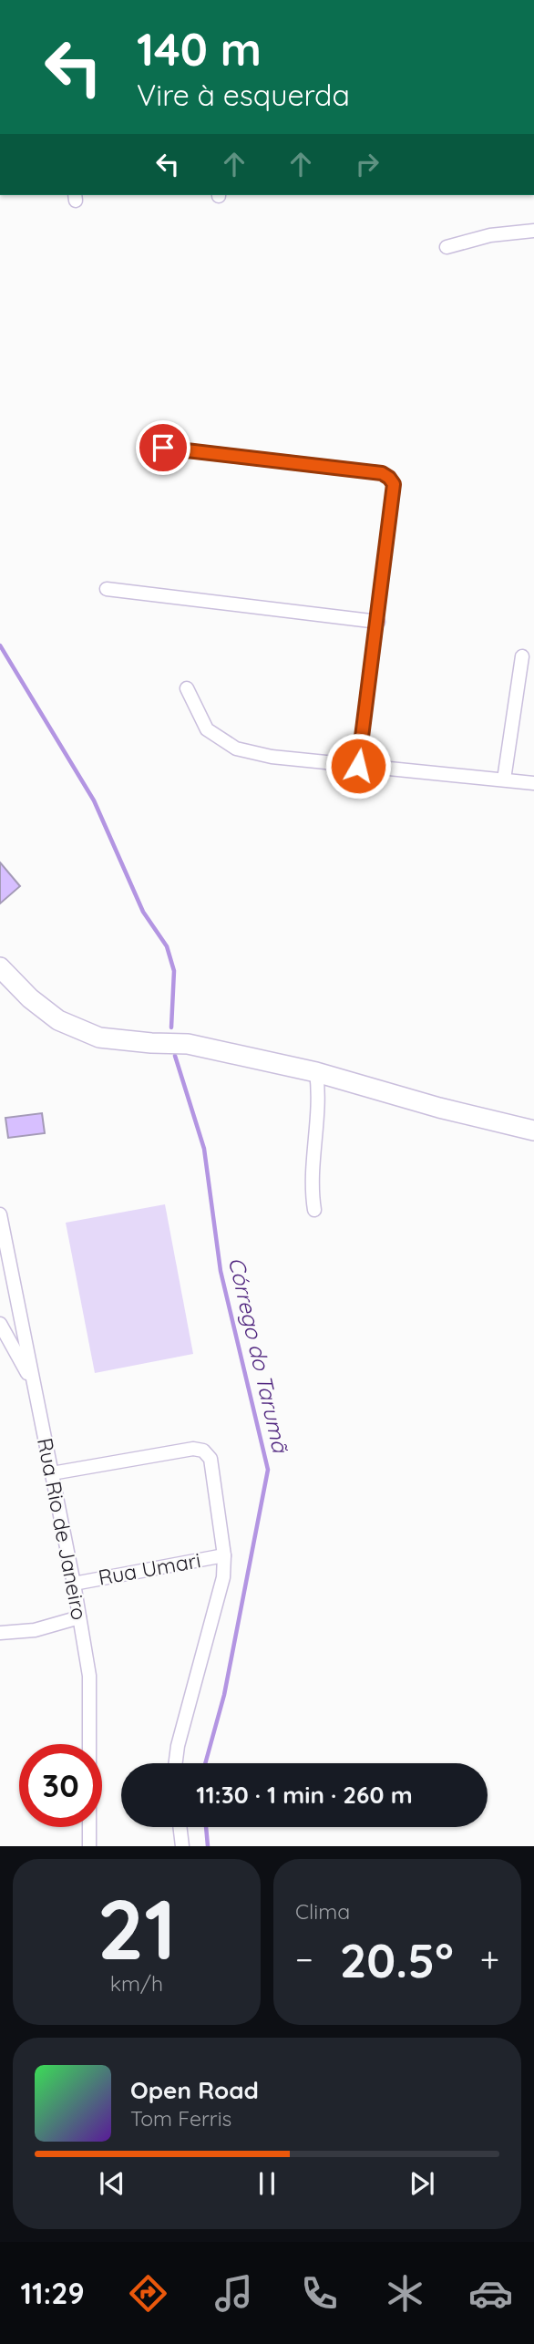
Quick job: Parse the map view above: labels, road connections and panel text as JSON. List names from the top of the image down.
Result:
{
  "streets": {
    "street": ["Rua Rio de Janeiro", "Rua Umari"]
  },
  "crossings": [
    ["Rua Rio de Janeiro", "Rua Umari"]
  ],
  "water": ["Córrego do Tarumã"],
  "page": {
    "turn": ["140 m", "Vire à esquerda"],
    "limit": "30",
    "trip": "11:30 · 1 min · 260 m",
    "tile": [
      ["21", "km/h"],
      "Clima"
    ],
    "heat": ["−", "20.5°", "+"],
    "song": ["Open Road", "Tom Ferris"],
    "tabs": "11:29"
  }
}
